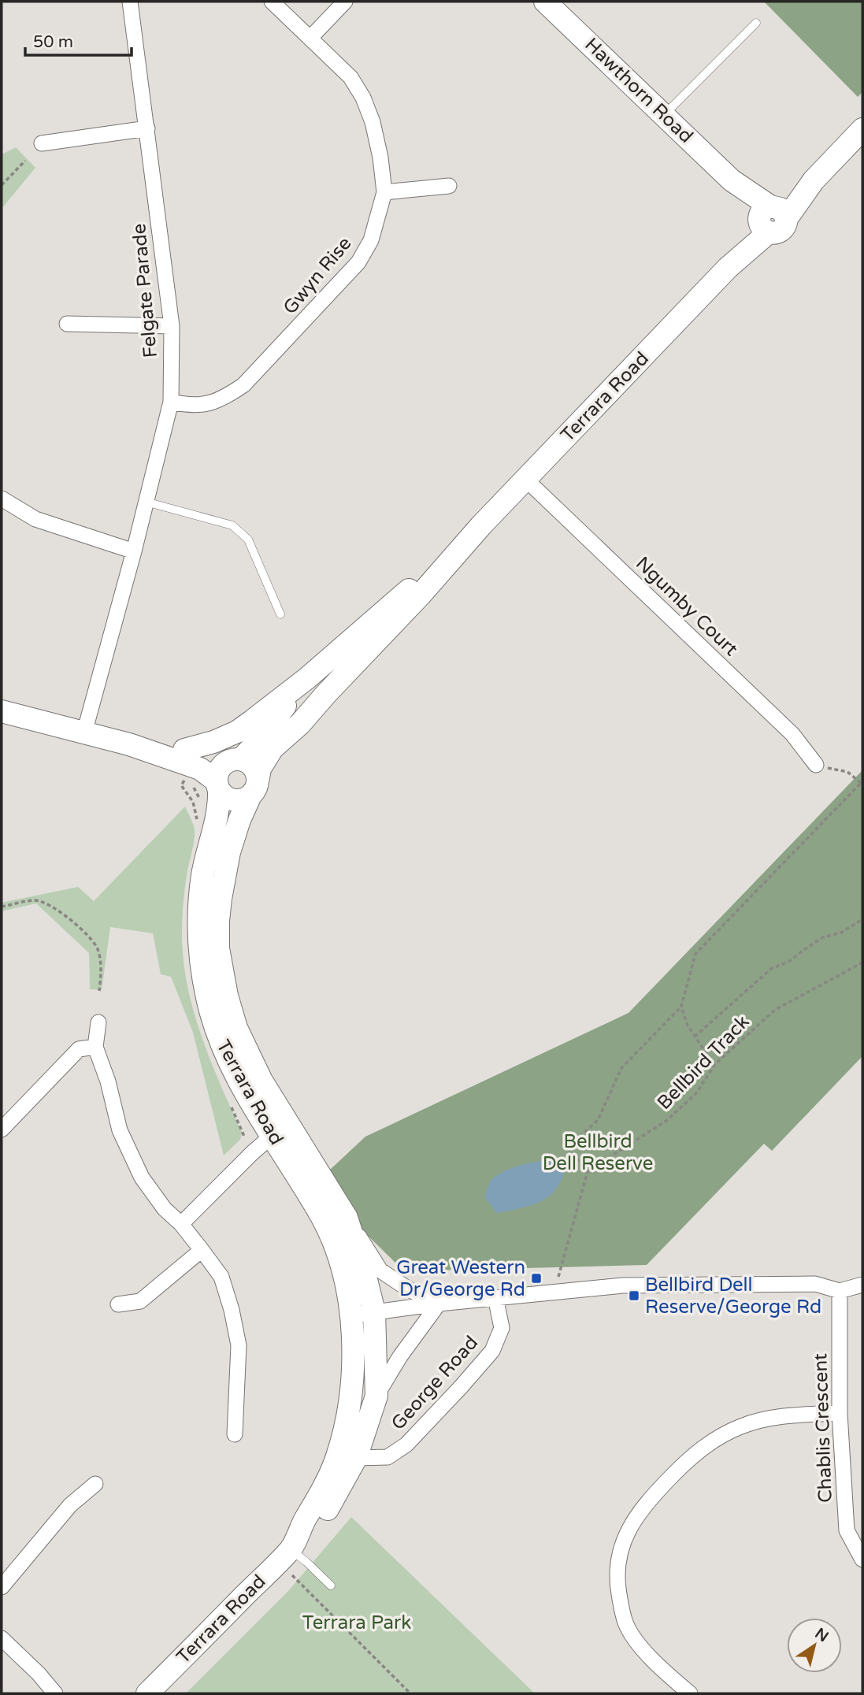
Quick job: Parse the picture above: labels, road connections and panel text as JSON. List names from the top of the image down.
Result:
{
  "streets": {
    "main road": ["Hawthorn Road", "Terrara Road"],
    "street": [
      "Gwyn Rise",
      "Felgate Parade",
      "Ngumby Court",
      "George Road",
      "Chablis Crescent"
    ],
    "path": ["Bellbird Track"]
  },
  "crossings": [
    ["Hawthorn Road", "Terrara Road"],
    ["Gwyn Rise", "Felgate Parade"],
    ["Terrara Road", "Ngumby Court"],
    ["Terrara Road", "George Road"]
  ],
  "parks": ["Bellbird Dell Reserve", "Terrara Park"],
  "places": {
    "transit": ["Great Western Dr/George Rd", "Bellbird Dell Reserve/George Rd"]
  },
  "scale_bar": "50 m",
  "north": "top right"
}
